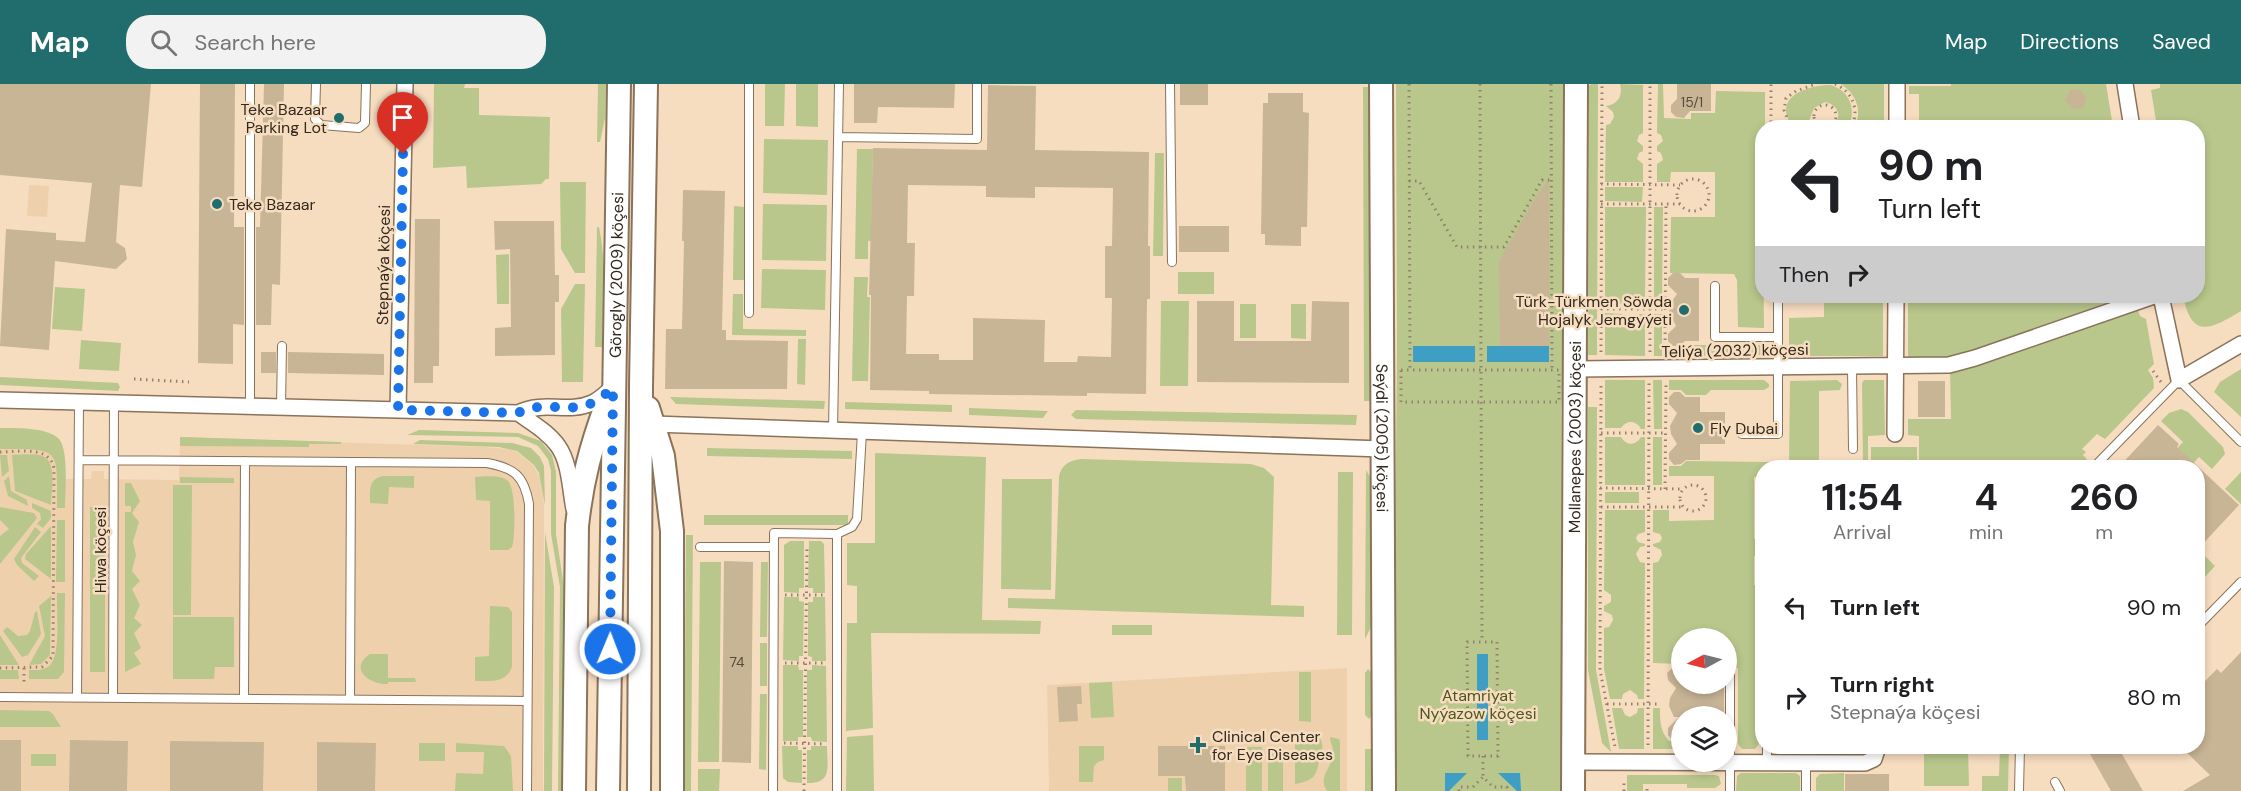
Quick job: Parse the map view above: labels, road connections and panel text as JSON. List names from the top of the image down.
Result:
{
  "streets": {
    "main road": ["Görogly (2009) köçesi", "Mollanepes (2003) köçesi", "Seýdi (2005) köçesi"],
    "street": ["Stepnaýa köçesi", "Teliýa (2032) köçesi"],
    "lane": ["Hiwa köçesi"]
  },
  "crossings": [
    ["Teliýa (2032) köçesi", "Mollanepes (2003) köçesi"]
  ],
  "parks": ["Atamriyat Nyýazow köçesi"],
  "places": {
    "other": [
      "Teke Bazaar Parking Lot",
      "Teke Bazaar",
      "Türk-Türkmen Söwda Hojalyk Jemgyýeti",
      "Fly Dubai"
    ],
    "health": ["Clinical Center for Eye Diseases"]
  },
  "house_numbers": ["15/1", "74"],
  "north": "left",
  "page": {
    "header": "Map",
    "search": "Search here",
    "nav": ["Map", "Directions", "Saved"],
    "turn": ["90 m", "Turn left"],
    "then": "Then",
    "eta": [
      "11:54",
      "Arrival",
      "4",
      "min",
      "260",
      "m"
    ],
    "list": [
      {
        "name": "Turn left",
        "value": "90 m"
      },
      {
        "name": "Turn right",
        "note": "Stepnaýa köçesi",
        "value": "80 m"
      }
    ]
  }
}
